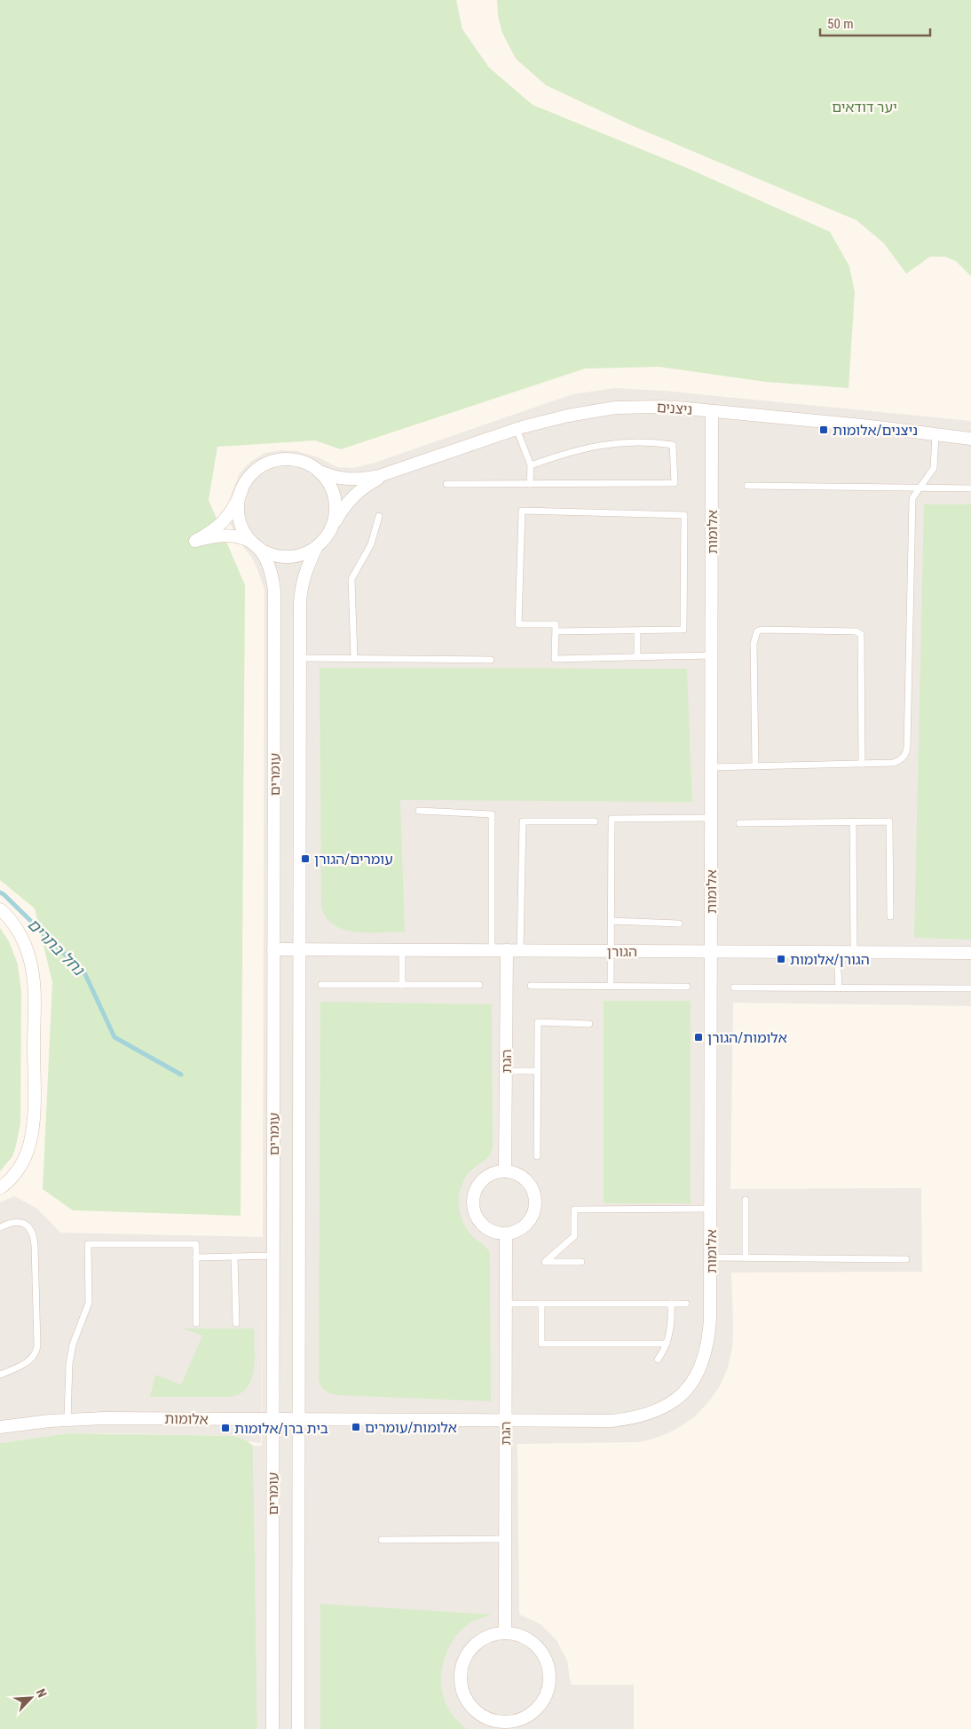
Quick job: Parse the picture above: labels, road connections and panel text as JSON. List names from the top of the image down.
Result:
{
  "streets": {
    "street": [
      "ניצנים",
      "אלומות",
      "עומרים",
      "הגורן",
      "הגת"
    ]
  },
  "crossings": [
    ["ניצנים", "אלומות"],
    ["ניצנים", "עומרים"],
    ["אלומות", "עומרים"],
    ["אלומות", "הגורן"],
    ["אלומות", "הגת"],
    ["עומרים", "הגורן"],
    ["הגורן", "הגת"]
  ],
  "water": ["נחל בתרים"],
  "parks": ["יער דודאים"],
  "places": {
    "transit": [
      "ניצנים/אלומות",
      "עומרים/הגורן",
      "הגורן/אלומות",
      "אלומות/הגורן",
      "אלומות/עומרים",
      "בית ברן/אלומות"
    ]
  },
  "scale_bar": "50 m",
  "north": "top right"
}
